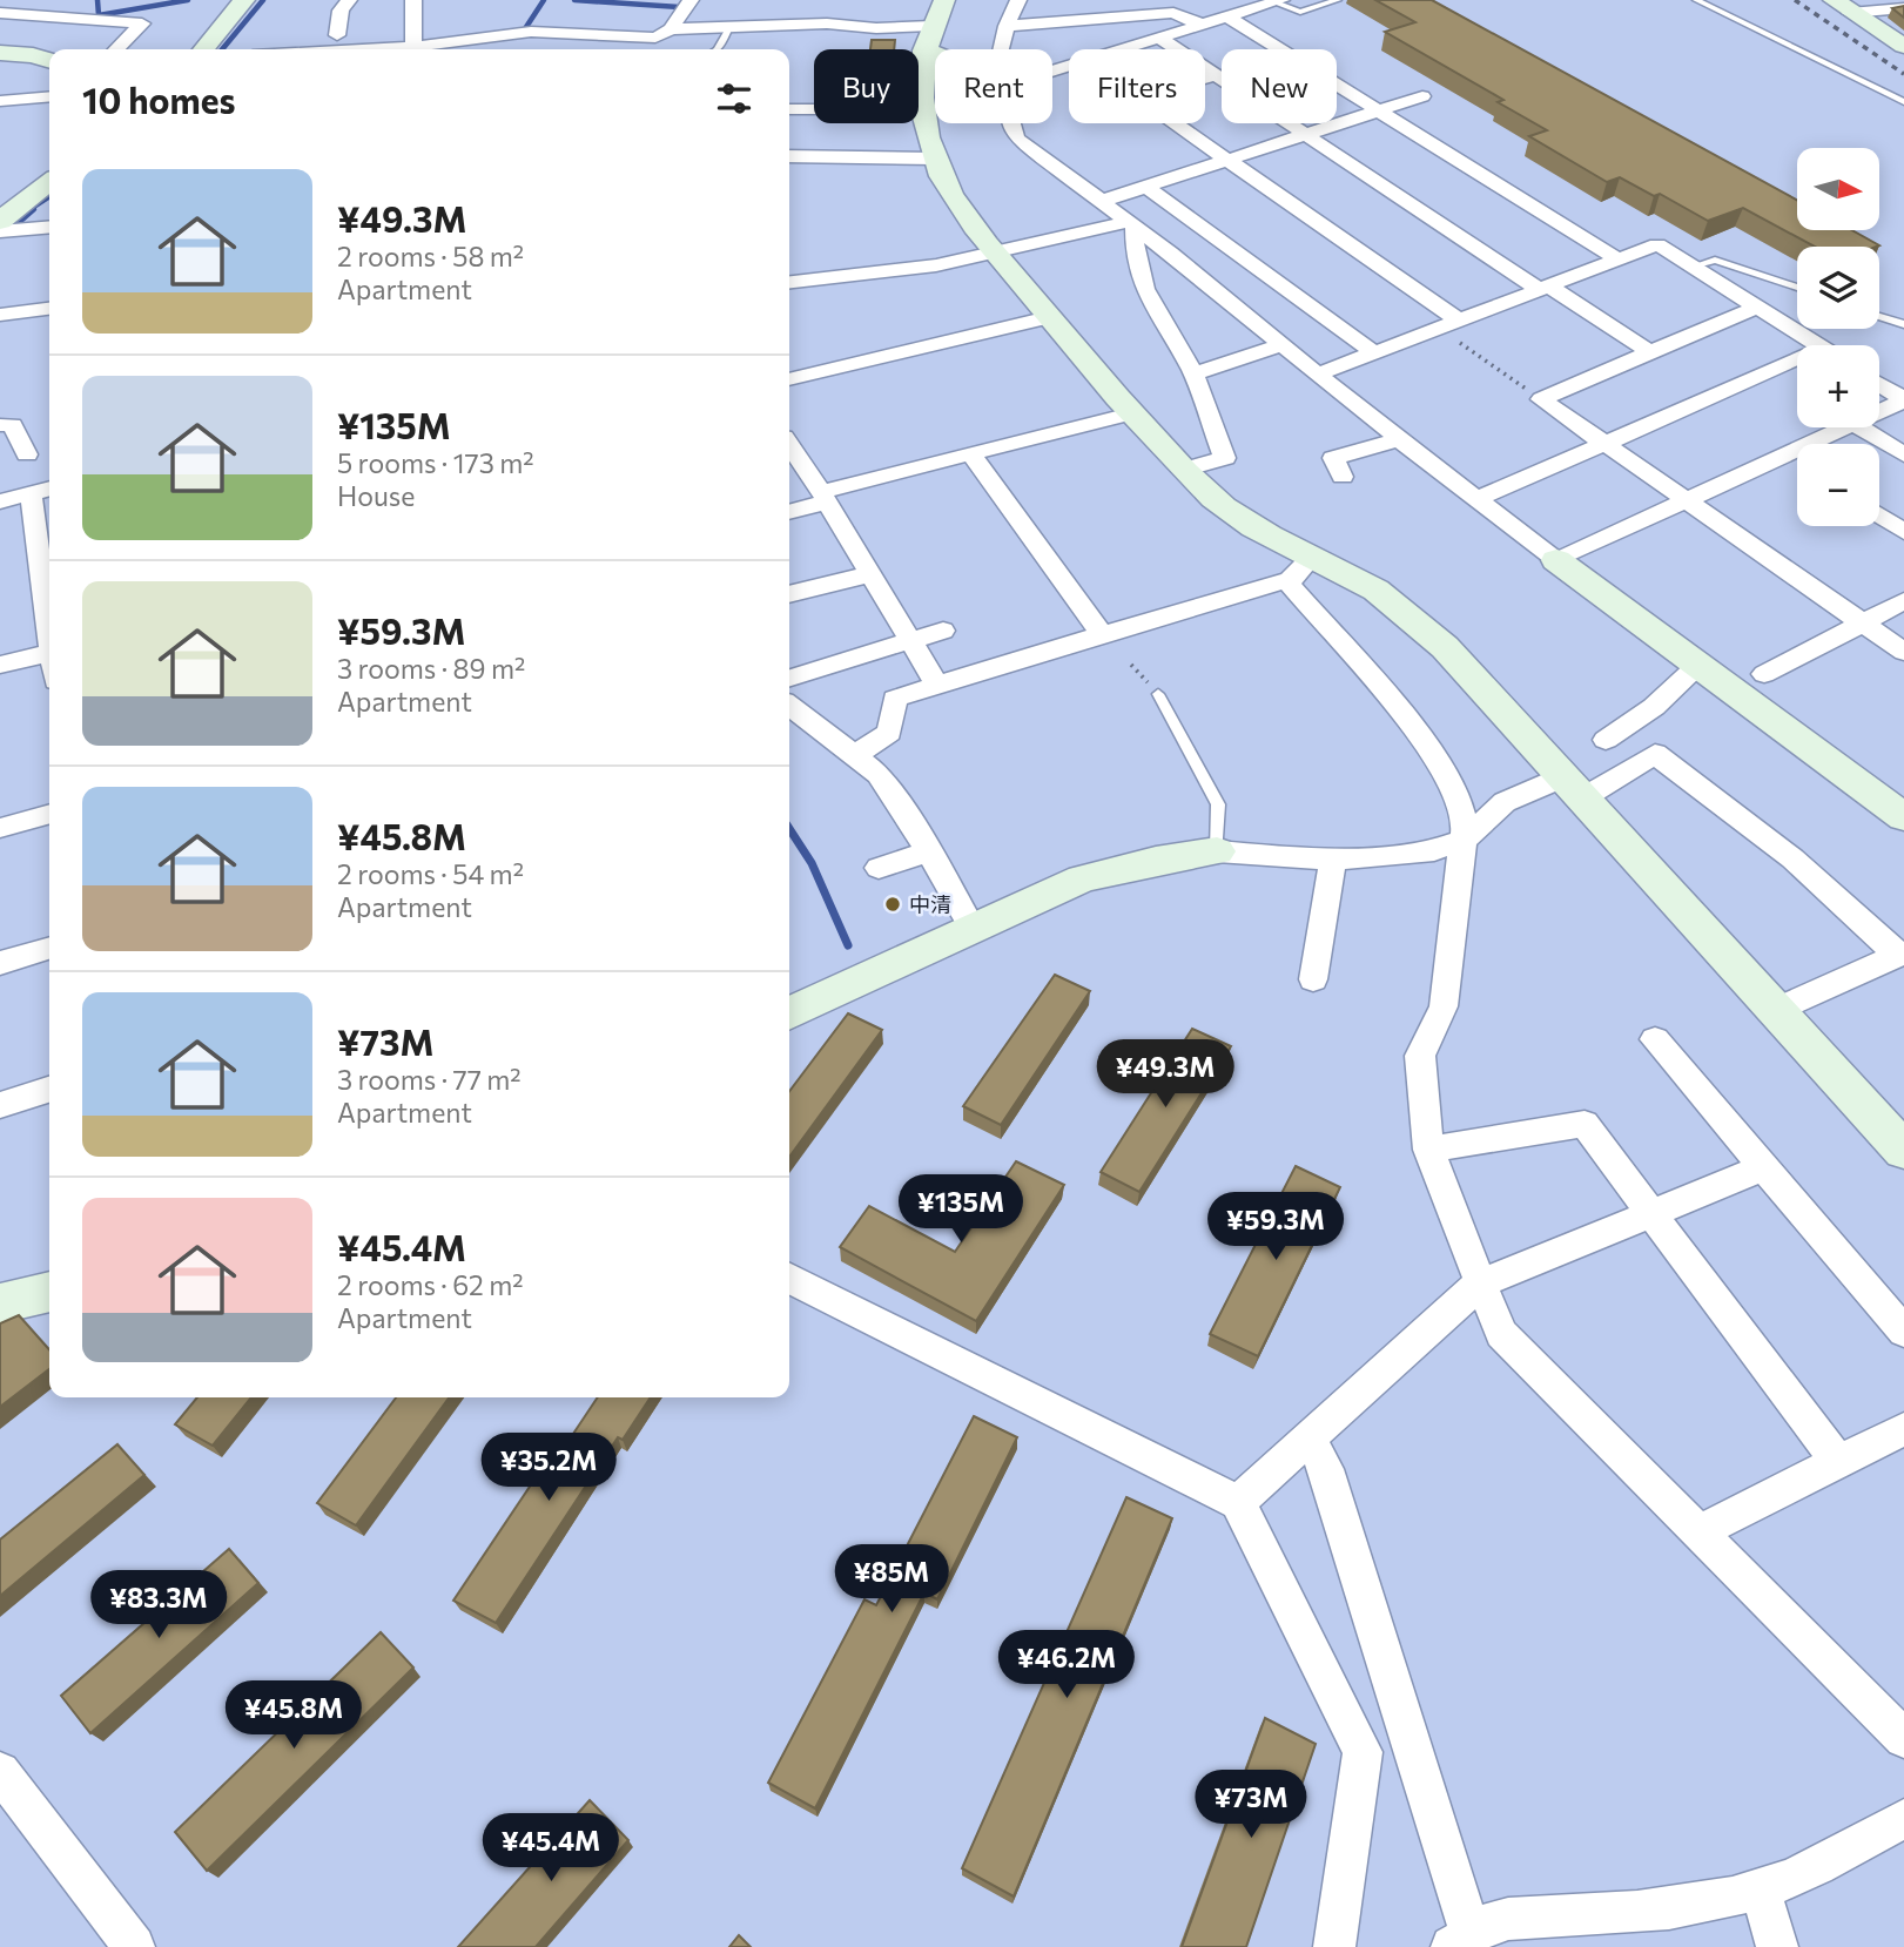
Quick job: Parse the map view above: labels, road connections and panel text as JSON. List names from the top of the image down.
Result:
{
  "places": ["中清"],
  "north": "right",
  "page": {
    "chip": [
      "Buy",
      "Rent",
      "Filters",
      "New"
    ],
    "heading": "10 homes",
    "map_buttons": ["+", "−"],
    "list": [
      {
        "name": "¥49.3M",
        "note": "2 rooms · 58 m² · Apartment"
      },
      {
        "name": "¥135M",
        "note": "5 rooms · 173 m² · House"
      },
      {
        "name": "¥59.3M",
        "note": "3 rooms · 89 m² · Apartment"
      },
      {
        "name": "¥45.8M",
        "note": "2 rooms · 54 m² · Apartment"
      },
      {
        "name": "¥73M",
        "note": "3 rooms · 77 m² · Apartment"
      },
      {
        "name": "¥45.4M",
        "note": "2 rooms · 62 m² · Apartment"
      }
    ],
    "price": [
      "¥49.3M",
      "¥135M",
      "¥59.3M",
      "¥35.2M",
      "¥85M",
      "¥83.3M",
      "¥46.2M",
      "¥45.8M",
      "¥73M",
      "¥45.4M"
    ]
  }
}
